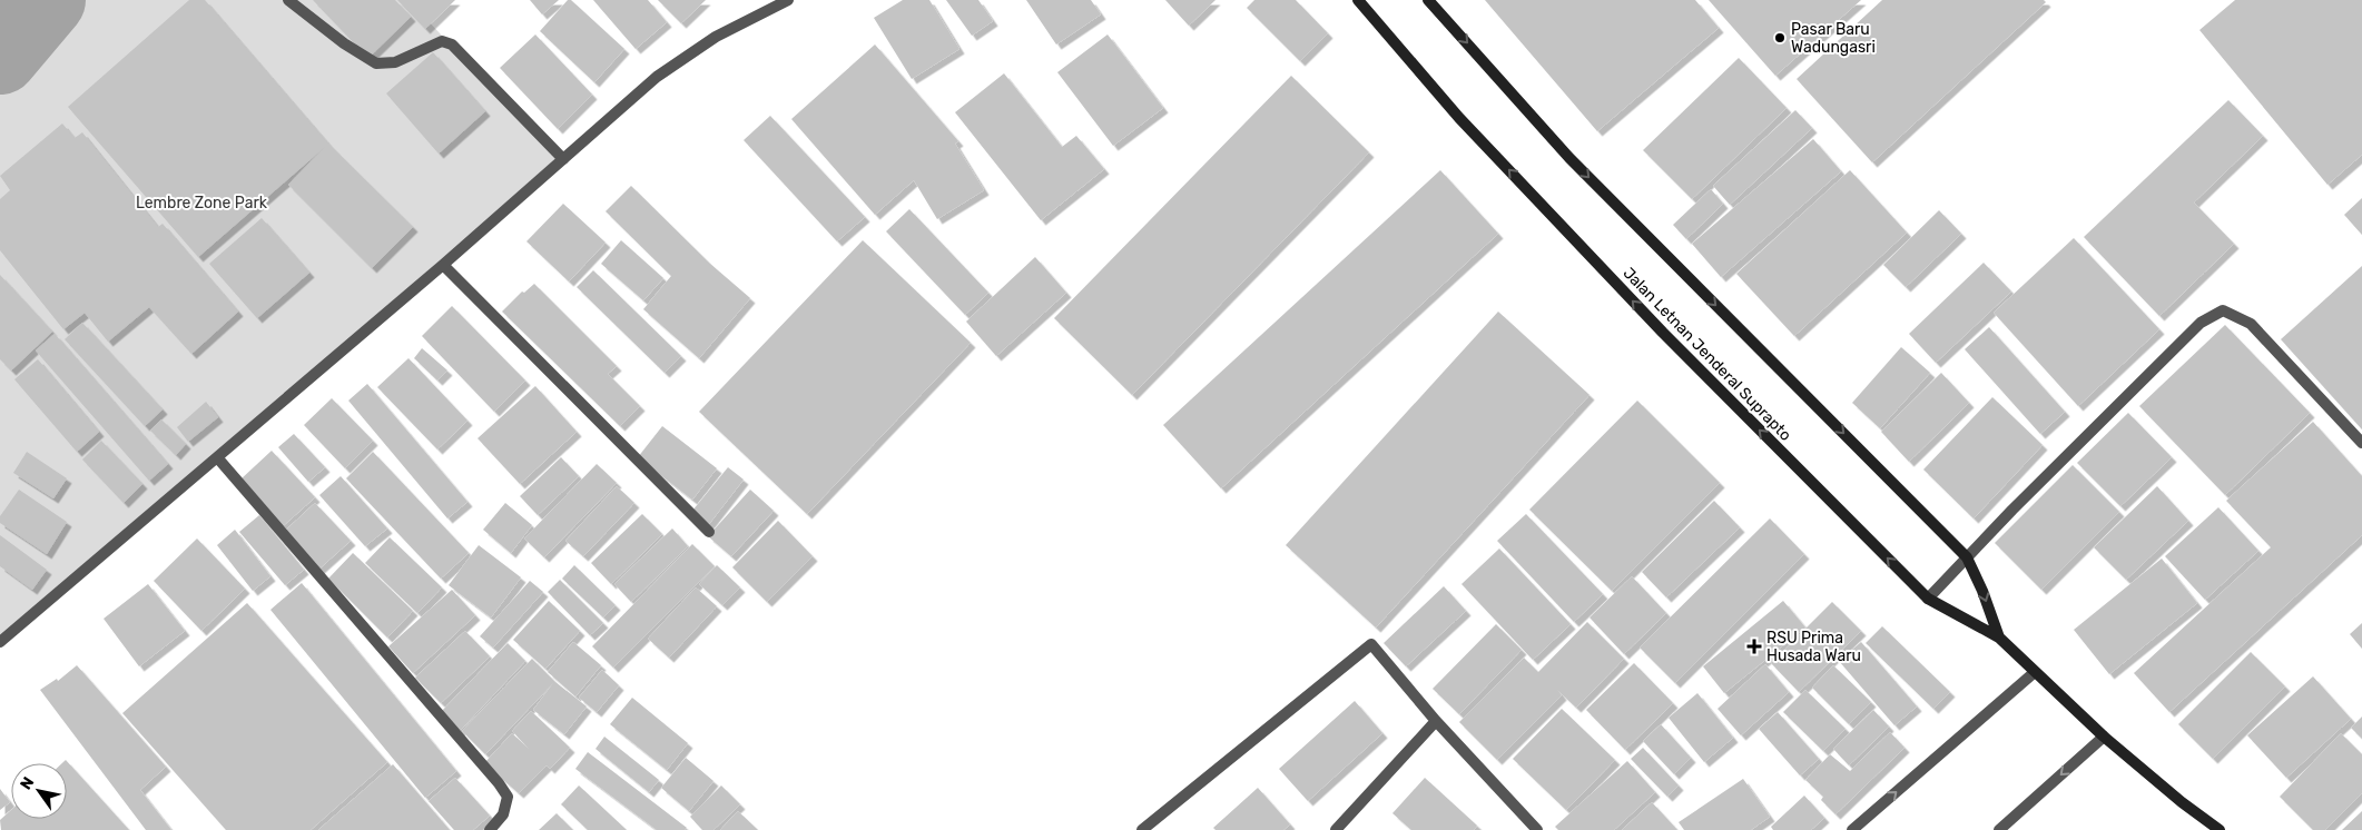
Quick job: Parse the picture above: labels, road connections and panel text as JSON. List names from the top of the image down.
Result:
{
  "streets": {
    "main road": ["Jalan Letnan Jenderal Suprapto"]
  },
  "parks": ["Lembre Zone Park"],
  "places": {
    "other": ["Pasar Baru Wadungasri"],
    "health": ["RSU Prima Husada Waru"]
  },
  "north": "top left"
}
